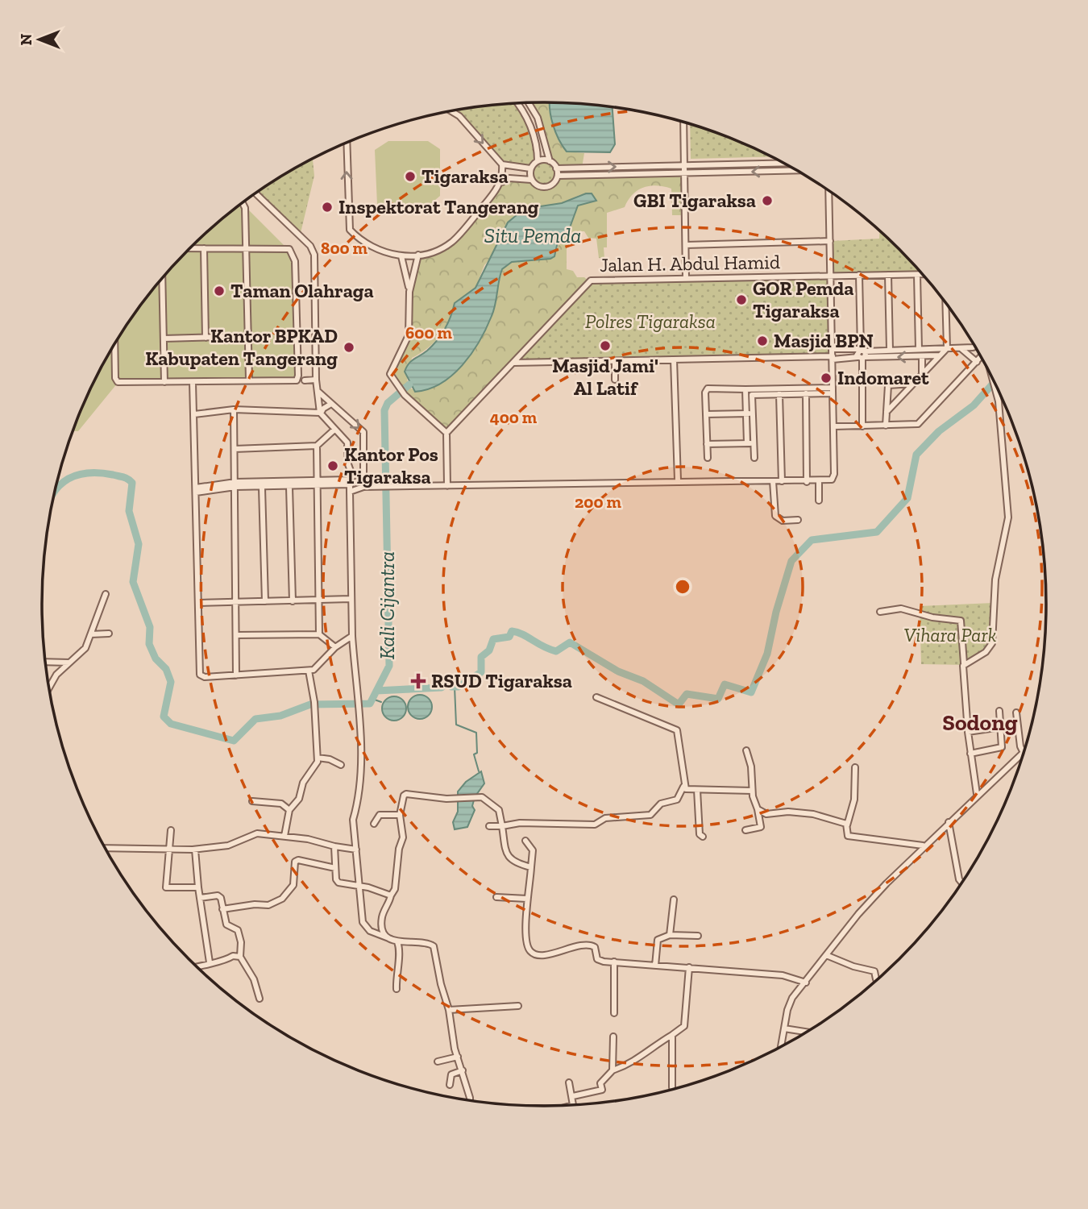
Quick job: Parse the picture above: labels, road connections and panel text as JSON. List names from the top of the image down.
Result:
{
  "streets": {
    "street": ["Jalan H. Abdul Hamid"]
  },
  "districts": ["Sodong"],
  "water": ["Situ Pemda", "Kali Cijantra"],
  "parks": ["Polres Tigaraksa", "Vihara Park"],
  "places": {
    "other": [
      "Tigaraksa",
      "GBI Tigaraksa",
      "Inspektorat Tangerang",
      "Taman Olahraga",
      "GOR Pemda Tigaraksa",
      "Masjid BPN",
      "Masjid Jami' Al Latif",
      "Kantor BPKAD Kabupaten Tangerang",
      "Indomaret",
      "Kantor Pos Tigaraksa"
    ],
    "health": ["RSUD Tigaraksa"]
  },
  "north": "left",
  "rings": [
    "800 m",
    "600 m",
    "400 m",
    "200 m"
  ]
}
